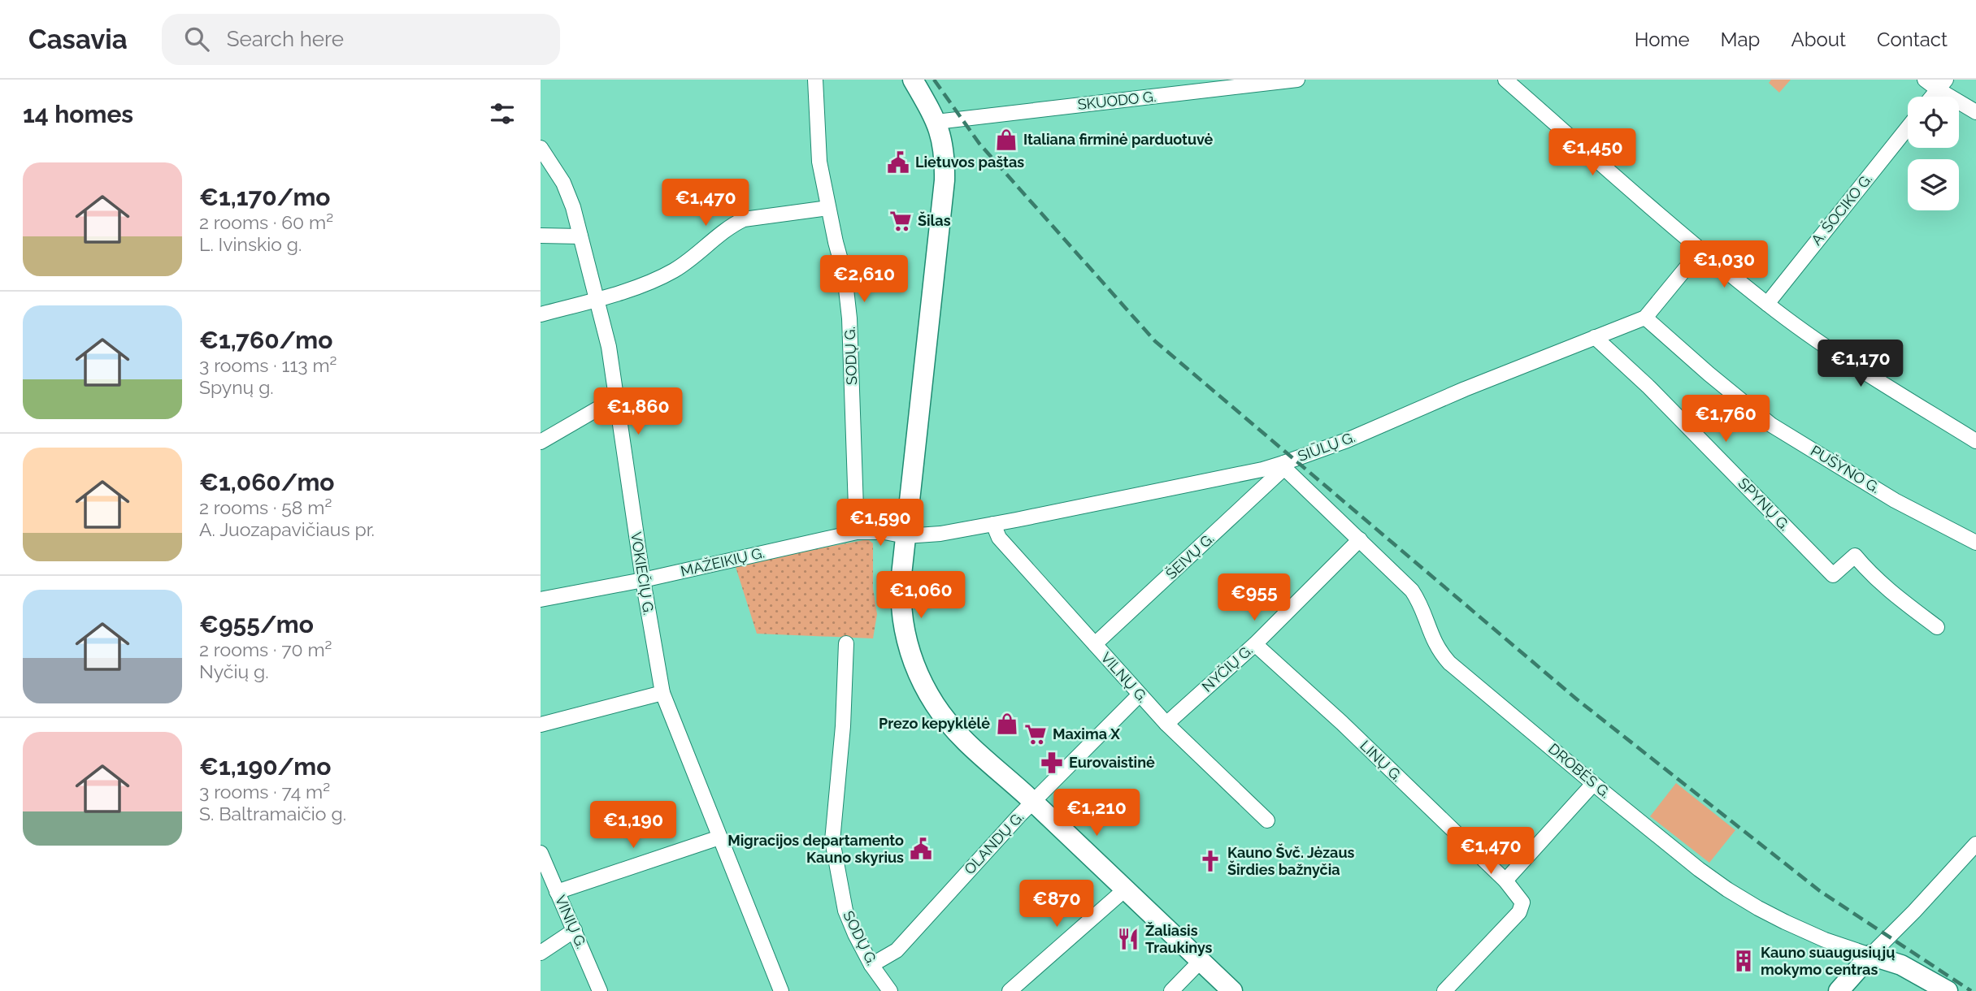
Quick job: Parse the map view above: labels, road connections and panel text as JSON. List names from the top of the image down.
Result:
{
  "streets": {
    "main road": ["DROBĖS G."],
    "street": [
      "SKUODO G.",
      "A. ŠOCIKO G.",
      "SODŲ G.",
      "SIŪLŲ G.",
      "PUŠYNO G.",
      "SPYNŲ G.",
      "ŠEIVŲ G.",
      "MAŽEIKIŲ G.",
      "VOKIEČIŲ G.",
      "NYČIŲ G.",
      "VILNŲ G.",
      "LINŲ G.",
      "OLANDŲ G.",
      "VINIŲ G."
    ]
  },
  "crossings": [
    ["SODŲ G.", "MAŽEIKIŲ G."],
    ["SODŲ G.", "OLANDŲ G."],
    ["SIŪLŲ G.", "PUŠYNO G."],
    ["SIŪLŲ G.", "SPYNŲ G."],
    ["SIŪLŲ G.", "ŠEIVŲ G."],
    ["SIŪLŲ G.", "MAŽEIKIŲ G."],
    ["SIŪLŲ G.", "VILNŲ G."],
    ["SIŪLŲ G.", "DROBĖS G."],
    ["ŠEIVŲ G.", "VILNŲ G."],
    ["ŠEIVŲ G.", "DROBĖS G."],
    ["MAŽEIKIŲ G.", "VOKIEČIŲ G."],
    ["NYČIŲ G.", "VILNŲ G."],
    ["NYČIŲ G.", "LINŲ G."],
    ["NYČIŲ G.", "DROBĖS G."],
    ["VILNŲ G.", "OLANDŲ G."]
  ],
  "places": {
    "shop": ["Italiana firminė parduotuvė", "Prezo kepyklėlė"],
    "public building": ["Lietuvos paštas", "Migracijos departamento Kauno skyrius"],
    "supermarket": ["Šilas", "Maxima X"],
    "pharmacy": ["Eurovaistinė"],
    "church": ["Kauno Švč. Jėzaus Širdies bažnyčia"],
    "restaurant": ["Žaliasis Traukinys"],
    "building": ["Kauno suaugusiųjų mokymo centras"]
  },
  "page": {
    "header": "Casavia",
    "search": "Search here",
    "nav": [
      "Home",
      "Map",
      "About",
      "Contact"
    ],
    "heading": "14 homes",
    "price": [
      "€1,450",
      "€1,470",
      "€1,030",
      "€2,610",
      "€1,170",
      "€1,860",
      "€1,760",
      "€1,590",
      "€1,060",
      "€955",
      "€1,210",
      "€1,190",
      "€1,470",
      "€870"
    ],
    "list": [
      {
        "name": "€1,170/mo",
        "note": "2 rooms · 60 m² · L. Ivinskio g."
      },
      {
        "name": "€1,760/mo",
        "note": "3 rooms · 113 m² · Spynų g."
      },
      {
        "name": "€1,060/mo",
        "note": "2 rooms · 58 m² · A. Juozapavičiaus pr."
      },
      {
        "name": "€955/mo",
        "note": "2 rooms · 70 m² · Nyčių g."
      },
      {
        "name": "€1,190/mo",
        "note": "3 rooms · 74 m² · S. Baltramaičio g."
      }
    ]
  }
}
